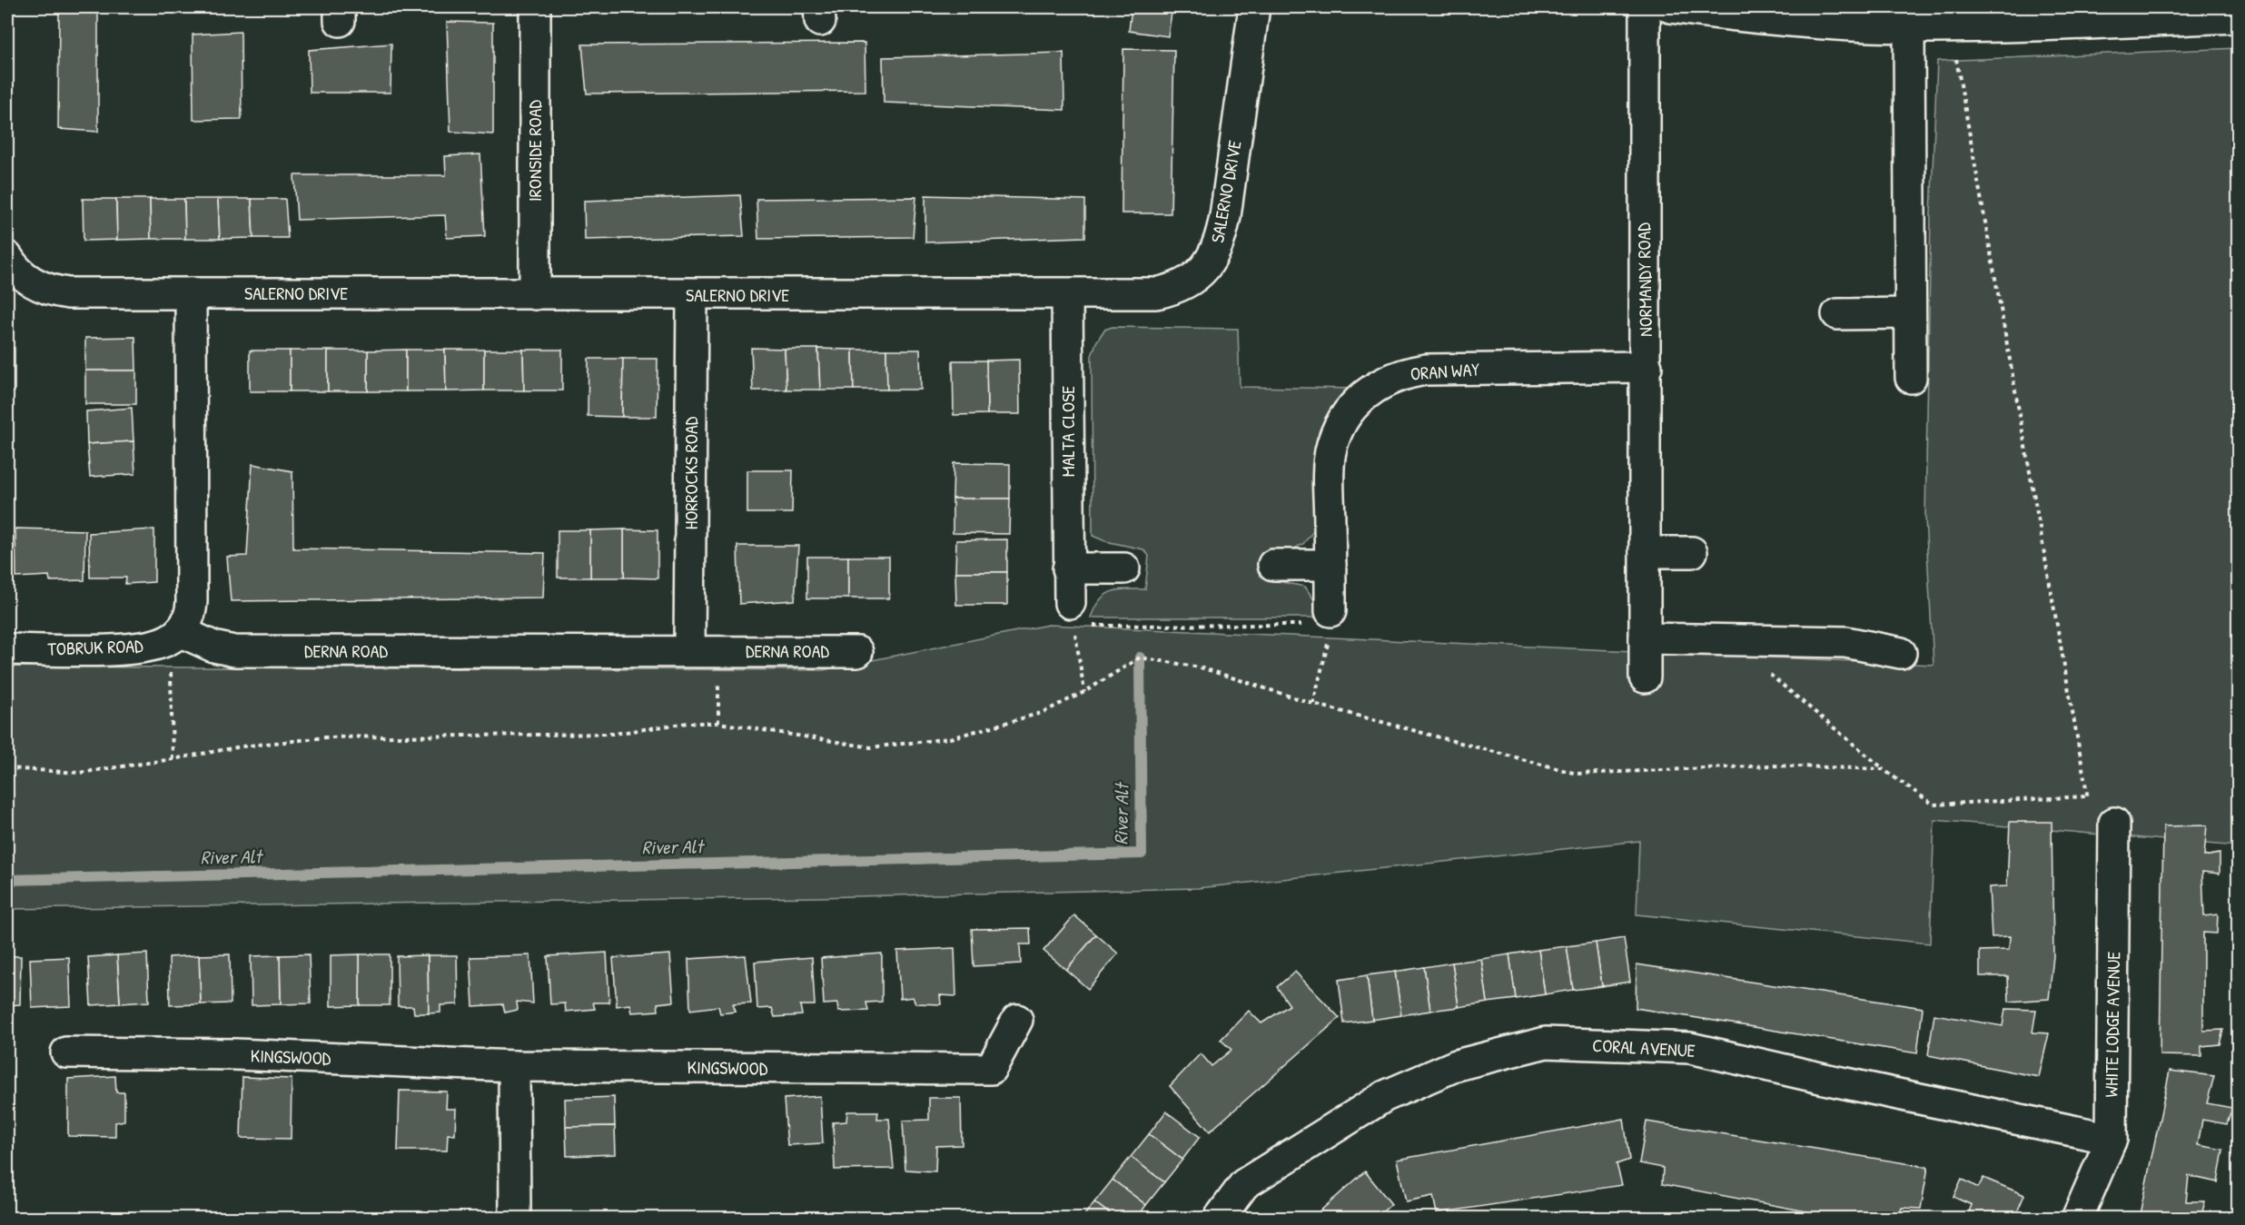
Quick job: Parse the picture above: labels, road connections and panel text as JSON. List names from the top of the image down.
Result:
{
  "streets": {
    "street": [
      "IRONSIDE ROAD",
      "SALERNO DRIVE",
      "NORMANDY ROAD",
      "ORAN WAY",
      "MALTA CLOSE",
      "HORROCKS ROAD",
      "TOBRUK ROAD",
      "DERNA ROAD",
      "WHITE LODGE AVENUE",
      "CORAL AVENUE",
      "KINGSWOOD"
    ]
  },
  "crossings": [
    ["IRONSIDE ROAD", "SALERNO DRIVE"],
    ["SALERNO DRIVE", "MALTA CLOSE"],
    ["SALERNO DRIVE", "HORROCKS ROAD"],
    ["NORMANDY ROAD", "ORAN WAY"],
    ["HORROCKS ROAD", "DERNA ROAD"],
    ["TOBRUK ROAD", "DERNA ROAD"],
    ["WHITE LODGE AVENUE", "CORAL AVENUE"]
  ],
  "water": ["River Alt"]
}
